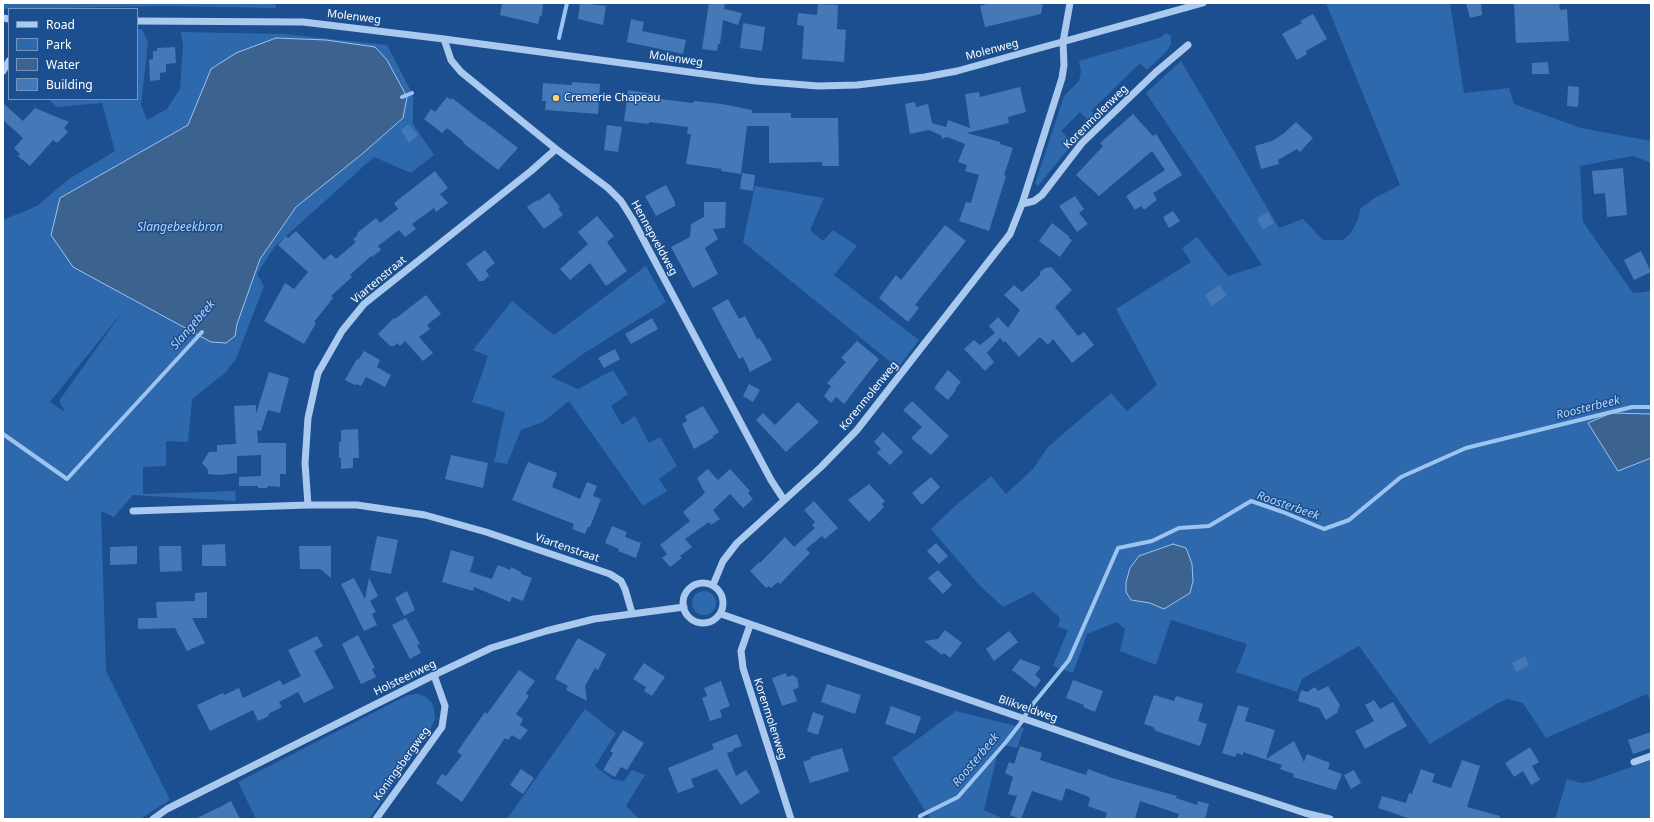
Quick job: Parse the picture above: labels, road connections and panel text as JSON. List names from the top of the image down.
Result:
{
  "streets": {
    "street": [
      "Molenweg",
      "Korenmolenweg",
      "Hennepveldweg",
      "Viartenstraat",
      "Holsteenweg",
      "Blikveldweg",
      "Koningsbergweg"
    ]
  },
  "crossings": [
    ["Molenweg", "Korenmolenweg"],
    ["Molenweg", "Hennepveldweg"],
    ["Korenmolenweg", "Hennepveldweg"],
    ["Korenmolenweg", "Holsteenweg"],
    ["Korenmolenweg", "Blikveldweg"],
    ["Hennepveldweg", "Viartenstraat"],
    ["Viartenstraat", "Holsteenweg"],
    ["Holsteenweg", "Blikveldweg"],
    ["Holsteenweg", "Koningsbergweg"]
  ],
  "water": ["Slangebeekbron", "Slangebeek", "Roosterbeek"],
  "places": ["Cremerie Chapeau"],
  "legend": [
    "Road",
    "Park",
    "Water",
    "Building"
  ]
}
